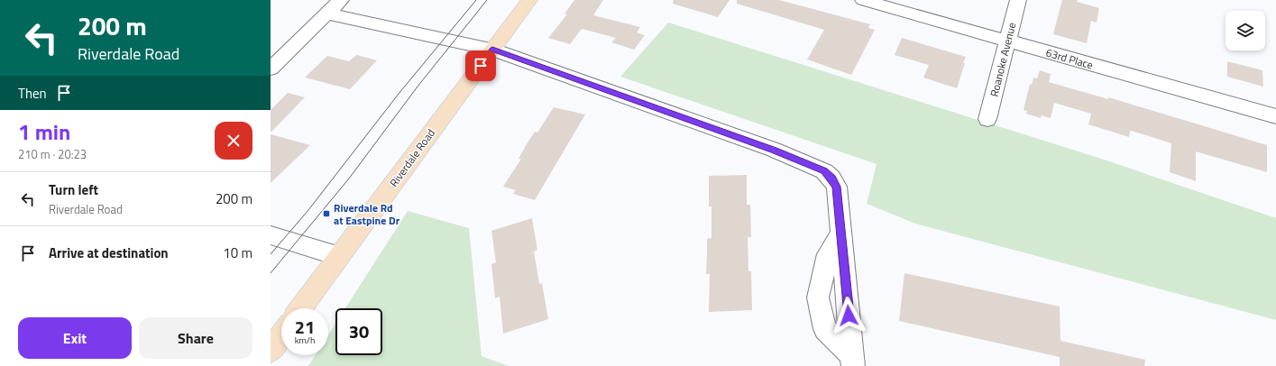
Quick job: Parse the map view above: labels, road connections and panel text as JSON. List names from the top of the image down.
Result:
{
  "streets": {
    "main road": ["Riverdale Road"],
    "street": ["63rd Place", "Roanoke Avenue"]
  },
  "crossings": [
    ["63rd Place", "Roanoke Avenue"]
  ],
  "places": {
    "transit": ["Riverdale Rd at Eastpine Dr"]
  },
  "page": {
    "turn": ["200 m", "Riverdale Road"],
    "then": "Then",
    "heading": ["1 min", "210 m · 20:23"],
    "list": [
      {
        "name": "Turn left",
        "note": "Riverdale Road",
        "value": "200 m"
      },
      {
        "name": "Arrive at destination",
        "value": "10 m"
      }
    ],
    "speed": "21 km/h",
    "limit": "30",
    "buttons": ["Exit", "Share"]
  }
}
